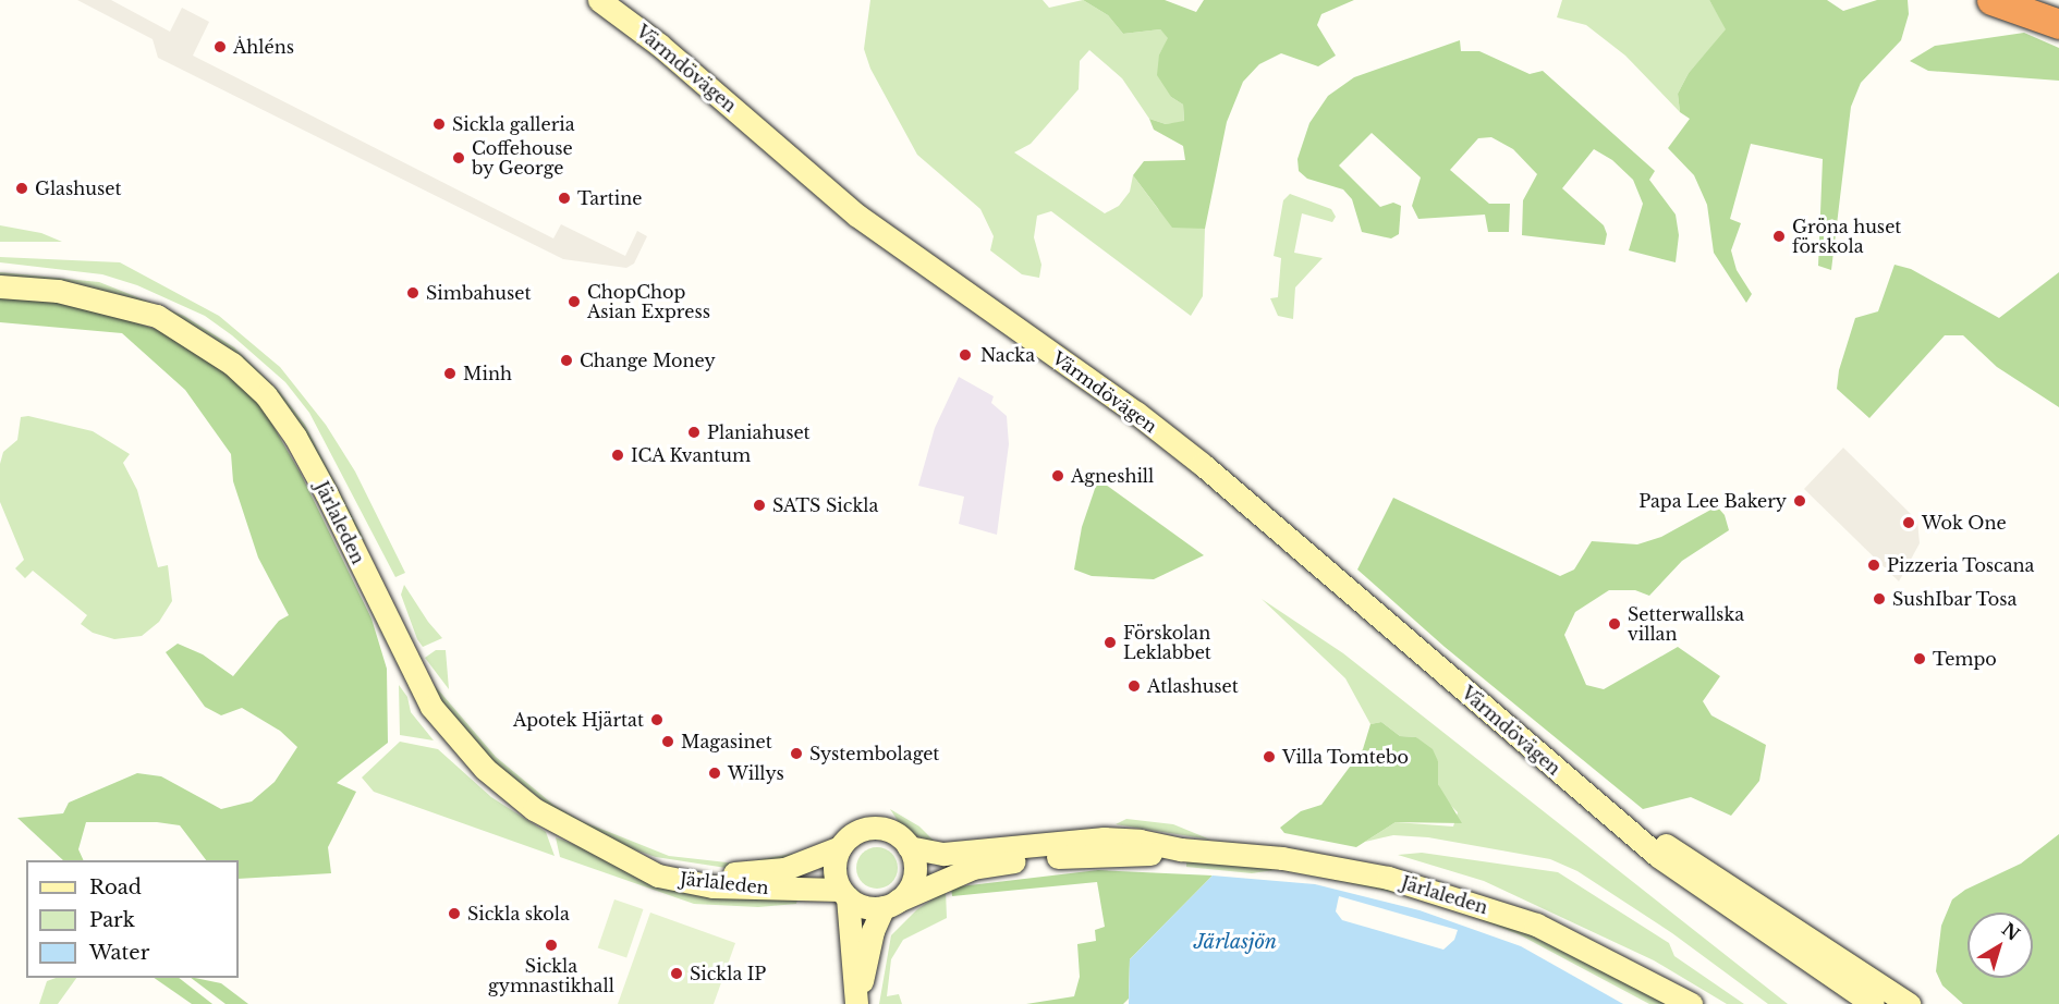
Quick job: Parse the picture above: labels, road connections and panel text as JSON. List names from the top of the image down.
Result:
{
  "streets": {
    "main road": ["Värmdövägen", "Järlaleden"]
  },
  "water": ["Järlasjön"],
  "places": [
    "Åhléns",
    "Sickla galleria",
    "Coffehouse by George",
    "Glashuset",
    "Tartine",
    "Gröna huset förskola",
    "Simbahuset",
    "ChopChop Asian Express",
    "Nacka",
    "Change Money",
    "Minh",
    "Planiahuset",
    "ICA Kvantum",
    "Agneshill",
    "Papa Lee Bakery",
    "SATS Sickla",
    "Wok One",
    "Pizzeria Toscana",
    "SushIbar Tosa",
    "Setterwallska villan",
    "Förskolan Leklabbet",
    "Tempo",
    "Atlashuset",
    "Apotek Hjärtat",
    "Magasinet",
    "Systembolaget",
    "Villa Tomtebo",
    "Willys",
    "Sickla skola",
    "Sickla gymnastikhall",
    "Sickla IP"
  ],
  "legend": ["Road", "Park", "Water"],
  "north": "top right"
}
